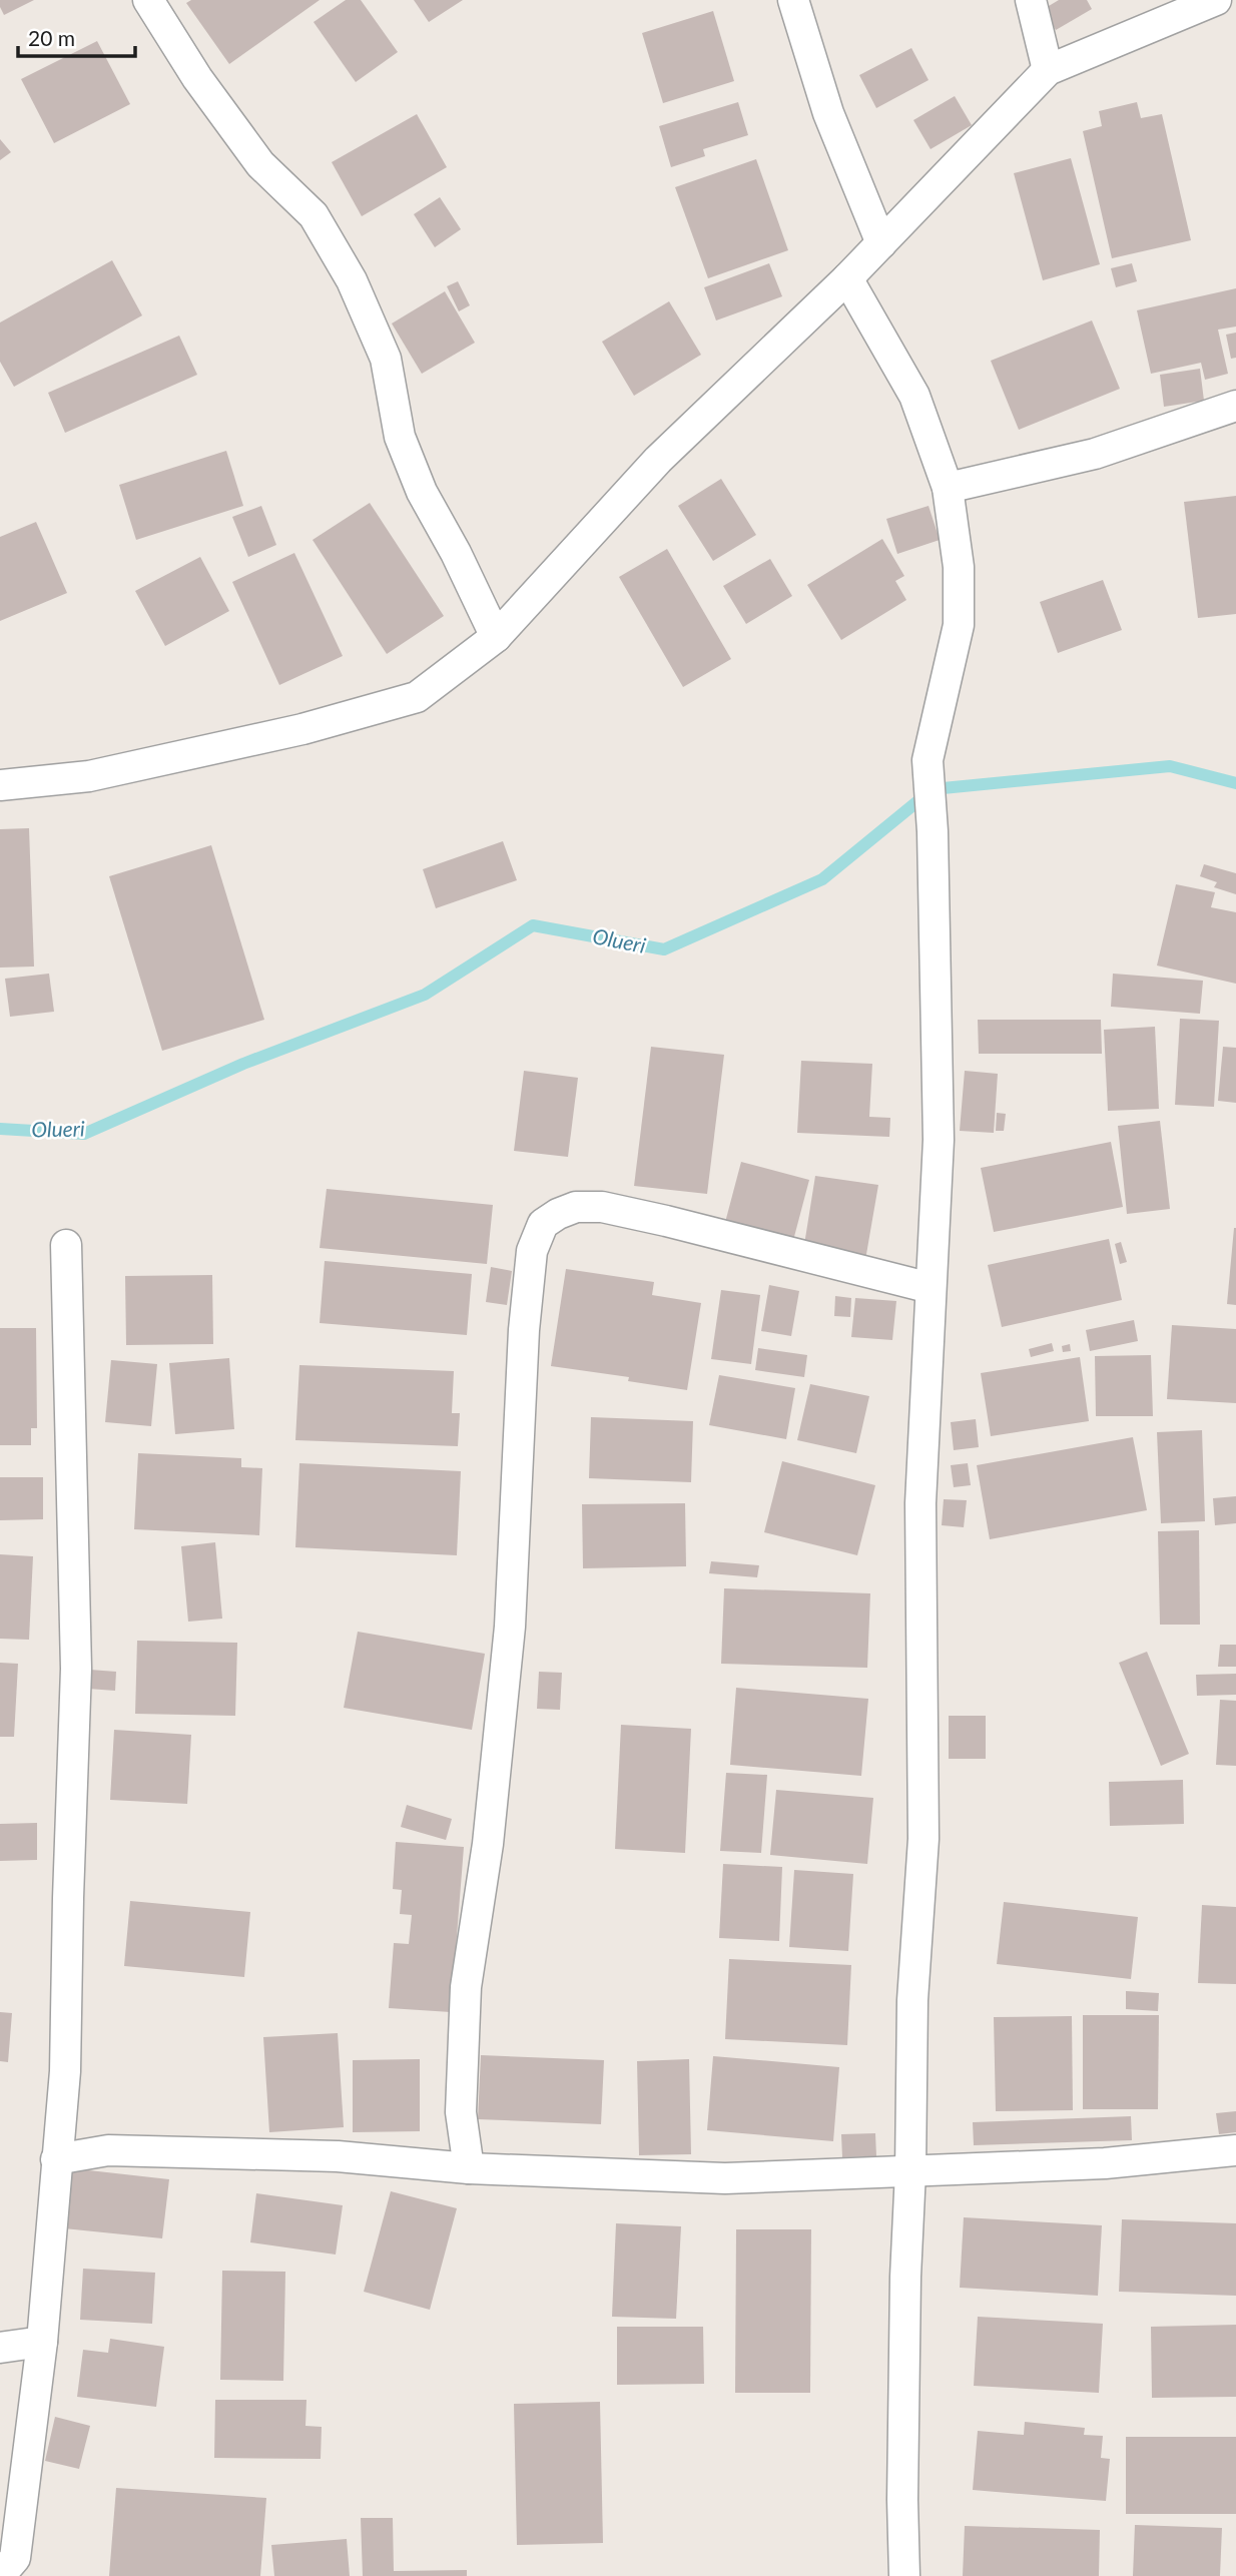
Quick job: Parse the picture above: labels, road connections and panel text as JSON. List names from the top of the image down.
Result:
{
  "water": ["Olueri"],
  "scale_bar": "20 m"
}
